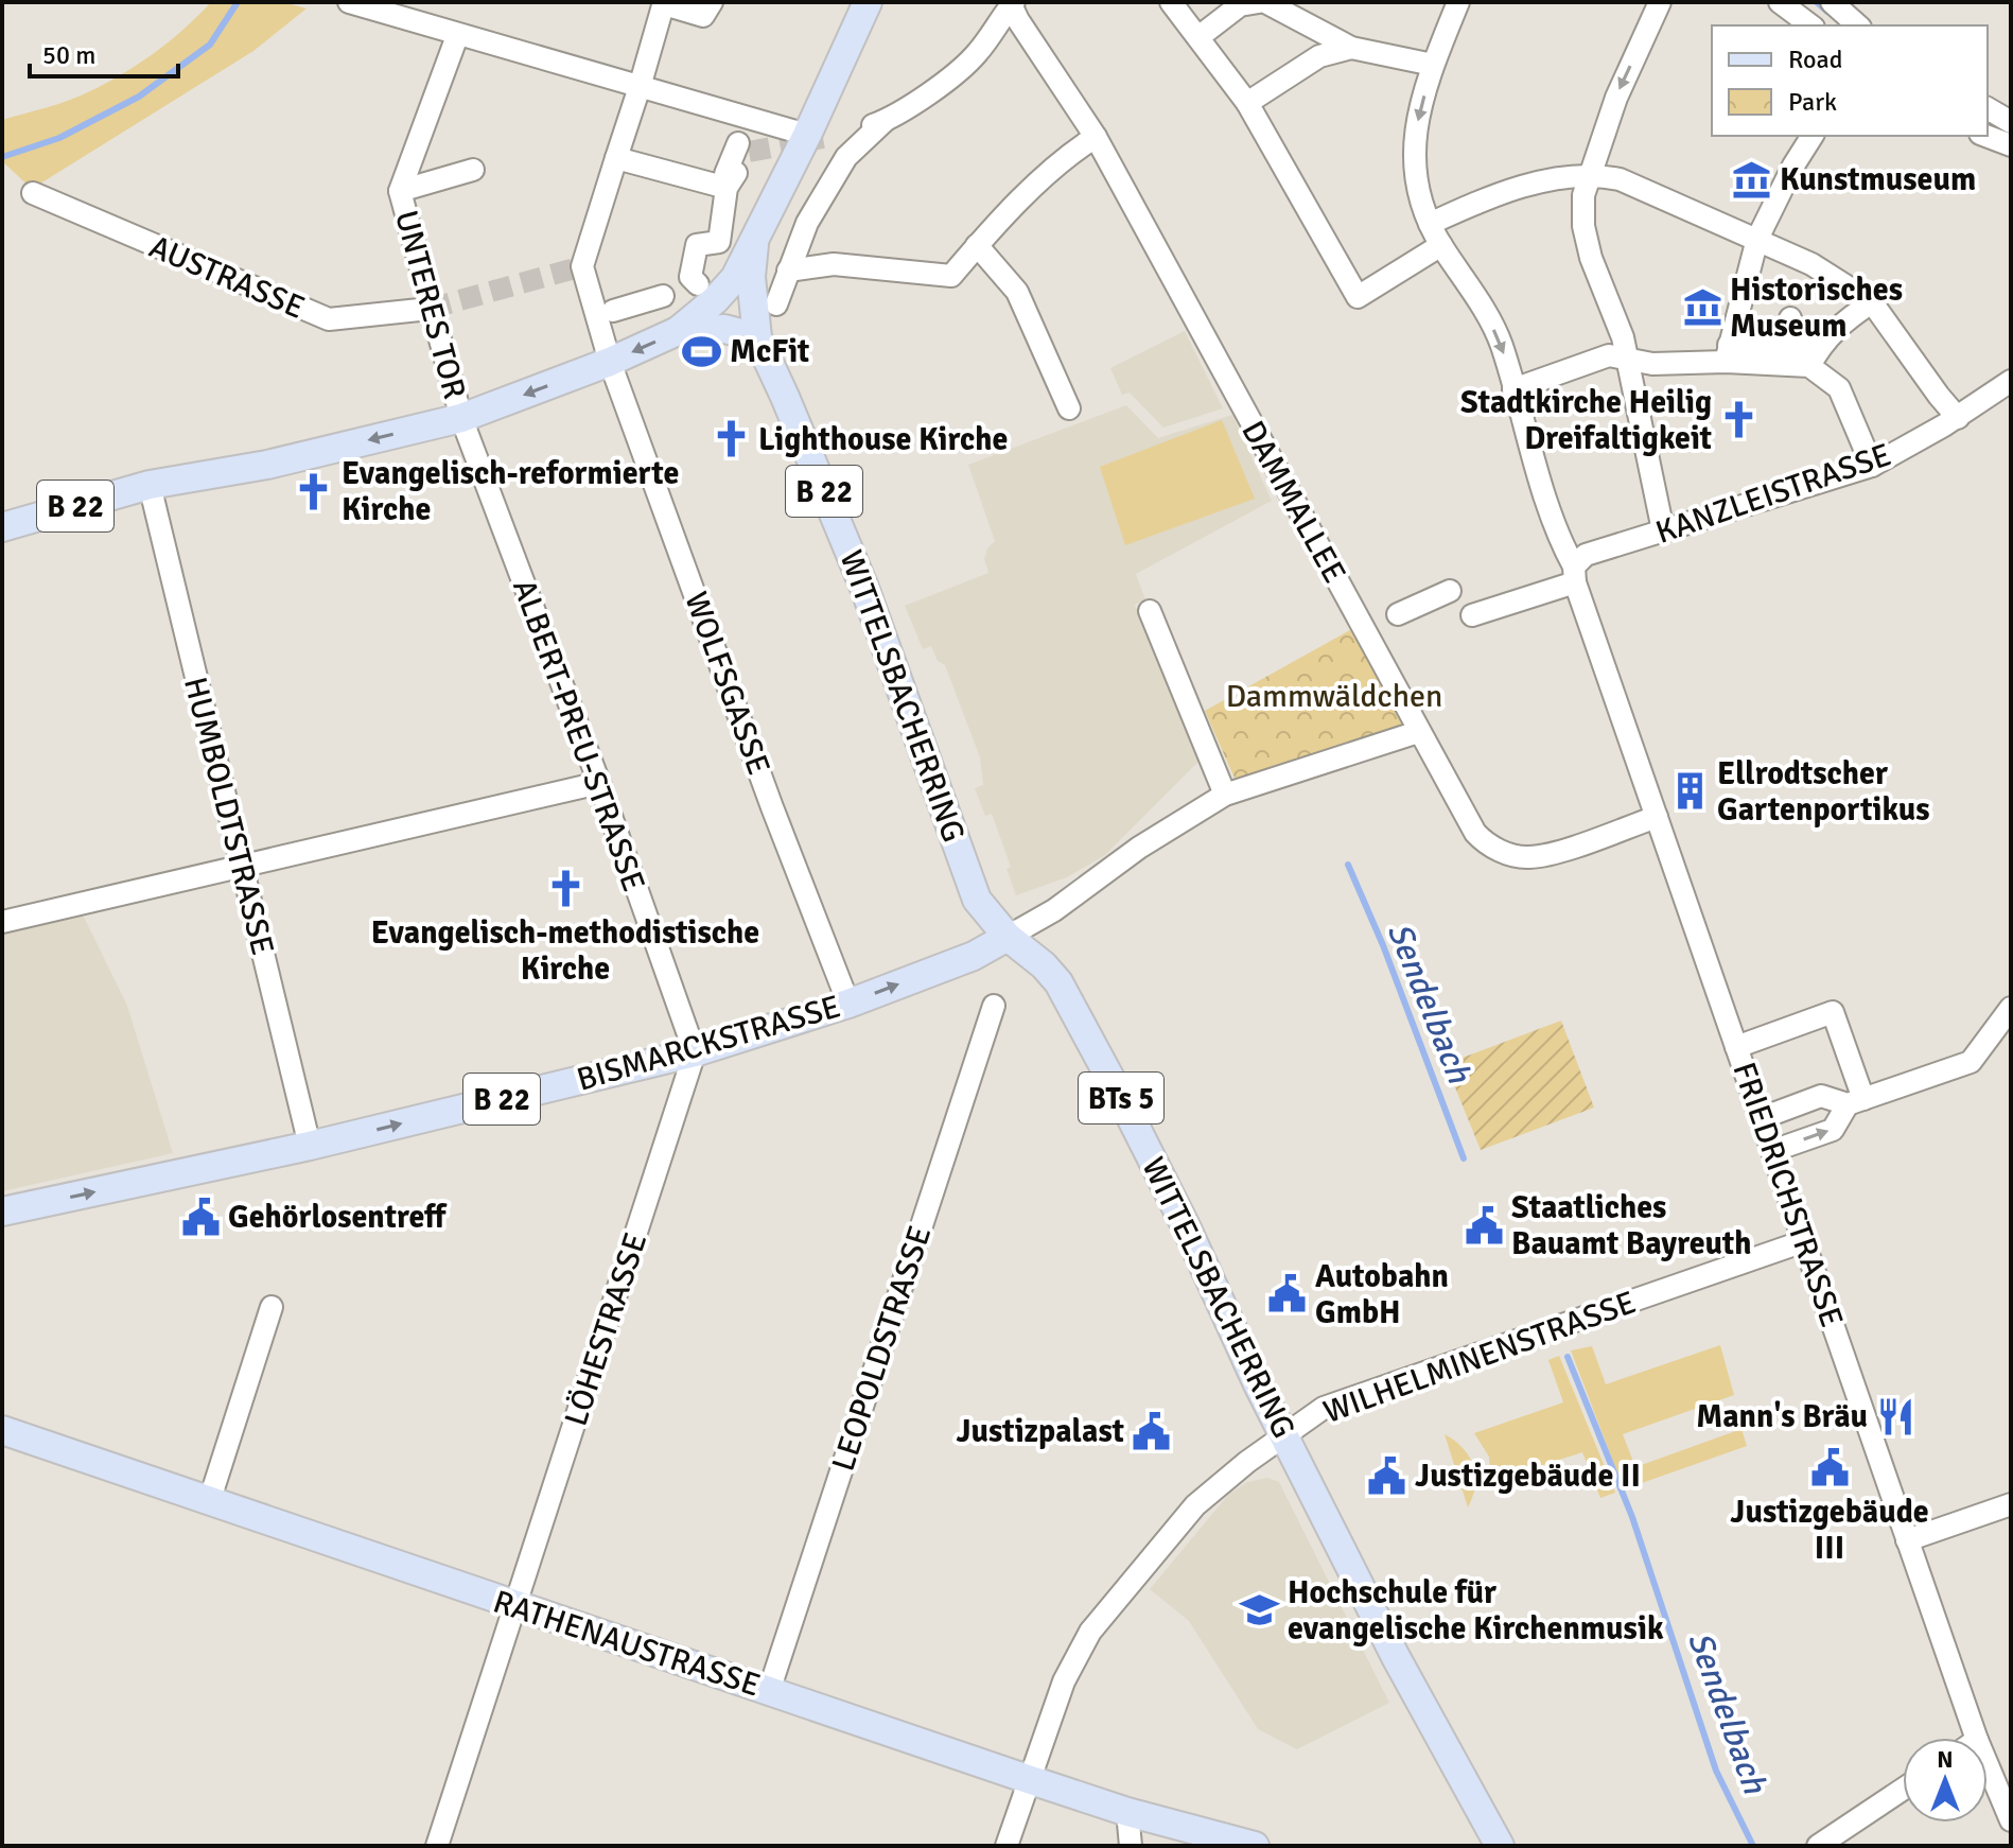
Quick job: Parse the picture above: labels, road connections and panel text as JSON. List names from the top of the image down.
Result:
{
  "streets": {
    "main road": [
      "B 22",
      "WITTELSBACHERRING",
      "BISMARCKSTRASSE",
      "BTs 5",
      "RATHENAUSTRASSE"
    ],
    "street": [
      "AUSTRASSE",
      "UNTERES TOR",
      "KANZLEISTRASSE",
      "DAMMALLEE",
      "WOLFSGASSE",
      "ALBERT-PREU-STRASSE",
      "HUMBOLDTSTRASSE",
      "FRIEDRICHSTRASSE",
      "LÖHESTRASSE",
      "LEOPOLDSTRASSE",
      "WILHELMINENSTRASSE"
    ]
  },
  "crossings": [
    ["AUSTRASSE", "UNTERES TOR"],
    ["UNTERES TOR", "B 22"],
    ["UNTERES TOR", "ALBERT-PREU-STRASSE"],
    ["B 22", "WOLFSGASSE"],
    ["B 22", "WITTELSBACHERRING"],
    ["B 22", "ALBERT-PREU-STRASSE"],
    ["B 22", "HUMBOLDTSTRASSE"],
    ["KANZLEISTRASSE", "FRIEDRICHSTRASSE"],
    ["DAMMALLEE", "FRIEDRICHSTRASSE"],
    ["WOLFSGASSE", "BISMARCKSTRASSE"],
    ["WITTELSBACHERRING", "BISMARCKSTRASSE"],
    ["WITTELSBACHERRING", "WILHELMINENSTRASSE"],
    ["ALBERT-PREU-STRASSE", "BISMARCKSTRASSE"],
    ["ALBERT-PREU-STRASSE", "LÖHESTRASSE"],
    ["HUMBOLDTSTRASSE", "BISMARCKSTRASSE"],
    ["BISMARCKSTRASSE", "LÖHESTRASSE"],
    ["FRIEDRICHSTRASSE", "WILHELMINENSTRASSE"],
    ["LÖHESTRASSE", "RATHENAUSTRASSE"],
    ["LEOPOLDSTRASSE", "RATHENAUSTRASSE"],
    ["WILHELMINENSTRASSE", "RATHENAUSTRASSE"]
  ],
  "one_way": ["BISMARCKSTRASSE"],
  "water": ["Sendelbach"],
  "parks": ["Dammwäldchen"],
  "places": {
    "museum": ["Kunstmuseum", "Historisches Museum"],
    "sports": ["McFit"],
    "church": [
      "Stadtkirche Heilig Dreifaltigkeit",
      "Lighthouse Kirche",
      "Evangelisch-reformierte Kirche",
      "Evangelisch-methodistische Kirche"
    ],
    "building": ["Ellrodtscher Gartenportikus"],
    "public building": [
      "Gehörlosentreff",
      "Staatliches Bauamt Bayreuth",
      "Autobahn GmbH",
      "Justizpalast",
      "Justizgebäude III",
      "Justizgebäude II"
    ],
    "restaurant": ["Mann's Bräu"],
    "school or university": ["Hochschule für evangelische Kirchenmusik"]
  },
  "legend": ["Road", "Park"],
  "scale_bar": "50 m",
  "north": "top"
}
